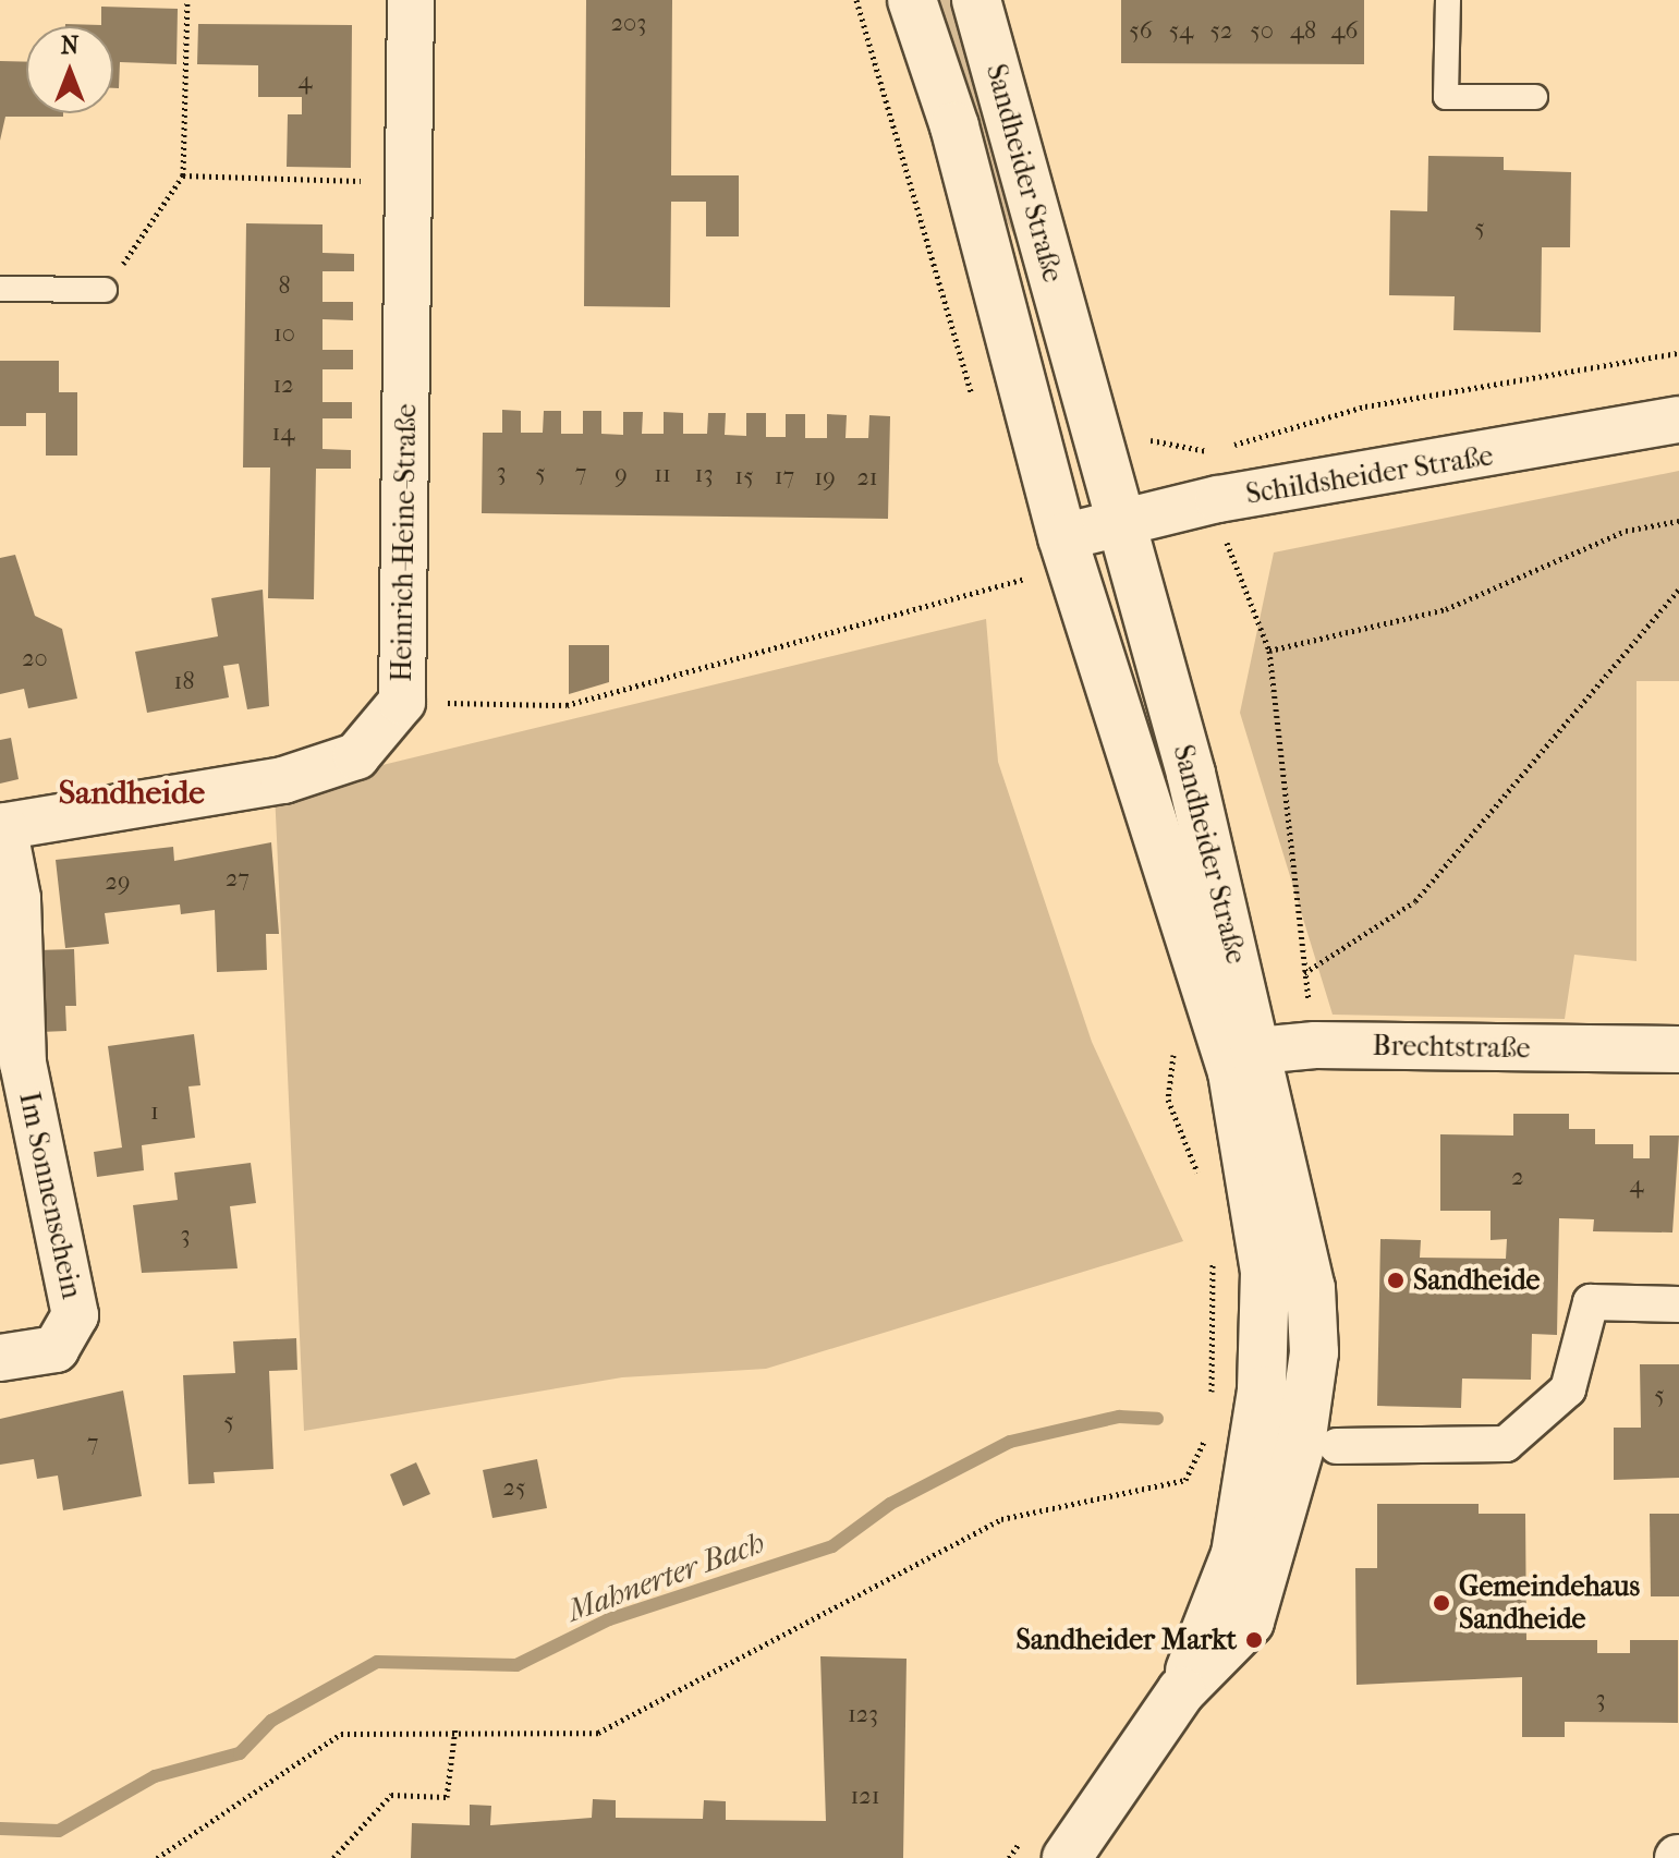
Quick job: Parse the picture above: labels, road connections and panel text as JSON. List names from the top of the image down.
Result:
{
  "streets": {
    "street": [
      "Sandheider Straße",
      "Schildsheider Straße",
      "Heinrich-Heine-Straße",
      "Brechtstraße",
      "Im Sonnenschein"
    ]
  },
  "crossings": [
    ["Sandheider Straße", "Schildsheider Straße"],
    ["Sandheider Straße", "Brechtstraße"],
    ["Heinrich-Heine-Straße", "Im Sonnenschein"]
  ],
  "districts": ["Sandheide"],
  "water": ["Mahnerter Bach"],
  "places": ["Sandheide", "Gemeindehaus Sandheide", "Sandheider Markt"],
  "house_numbers": [
    "203",
    "56",
    "54",
    "52",
    "50",
    "48",
    "46",
    "4",
    "5",
    "8",
    "10",
    "12",
    "14",
    "3",
    "5",
    "7",
    "9",
    "11",
    "13",
    "15",
    "17",
    "19",
    "21",
    "20",
    "18",
    "27",
    "29",
    "1",
    "2",
    "4",
    "3",
    "5",
    "5",
    "7",
    "25",
    "3",
    "123",
    "121"
  ],
  "north": "top"
}
